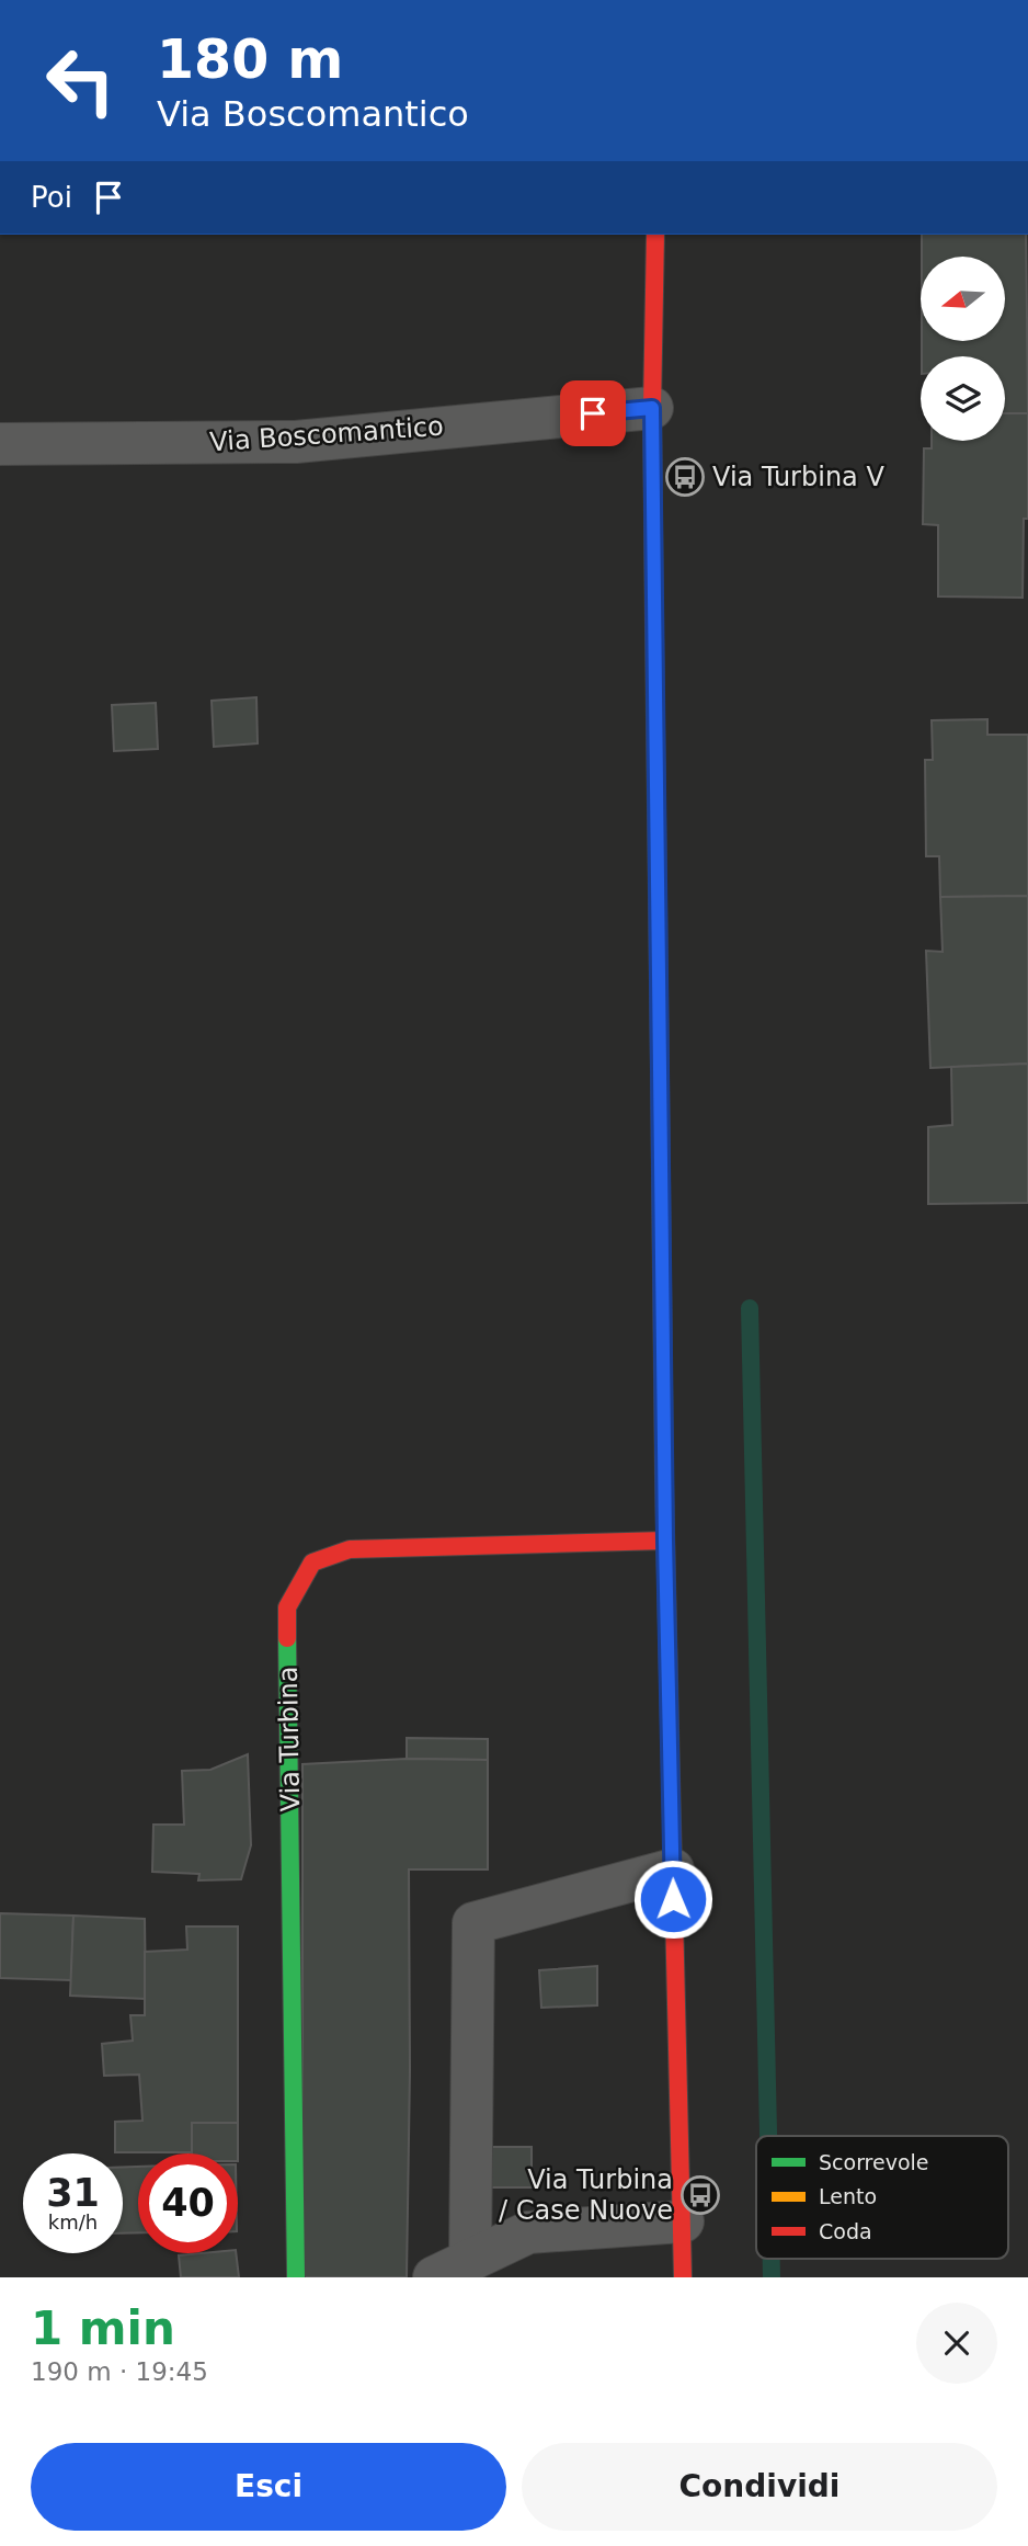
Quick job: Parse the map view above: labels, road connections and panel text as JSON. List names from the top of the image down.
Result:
{
  "streets": {
    "street": ["Via Boscomantico", "Via Turbina"]
  },
  "places": {
    "bus stop": ["Via Turbina V", "Via Turbina / Case Nuove"]
  },
  "legend": ["Scorrevole", "Lento", "Coda"],
  "north": "left",
  "page": {
    "turn": ["180 m", "Via Boscomantico"],
    "then": "Poi",
    "speed": "31 km/h",
    "limit": "40",
    "heading": ["1 min", "190 m · 19:45"],
    "buttons": ["Esci", "Condividi"]
  }
}
